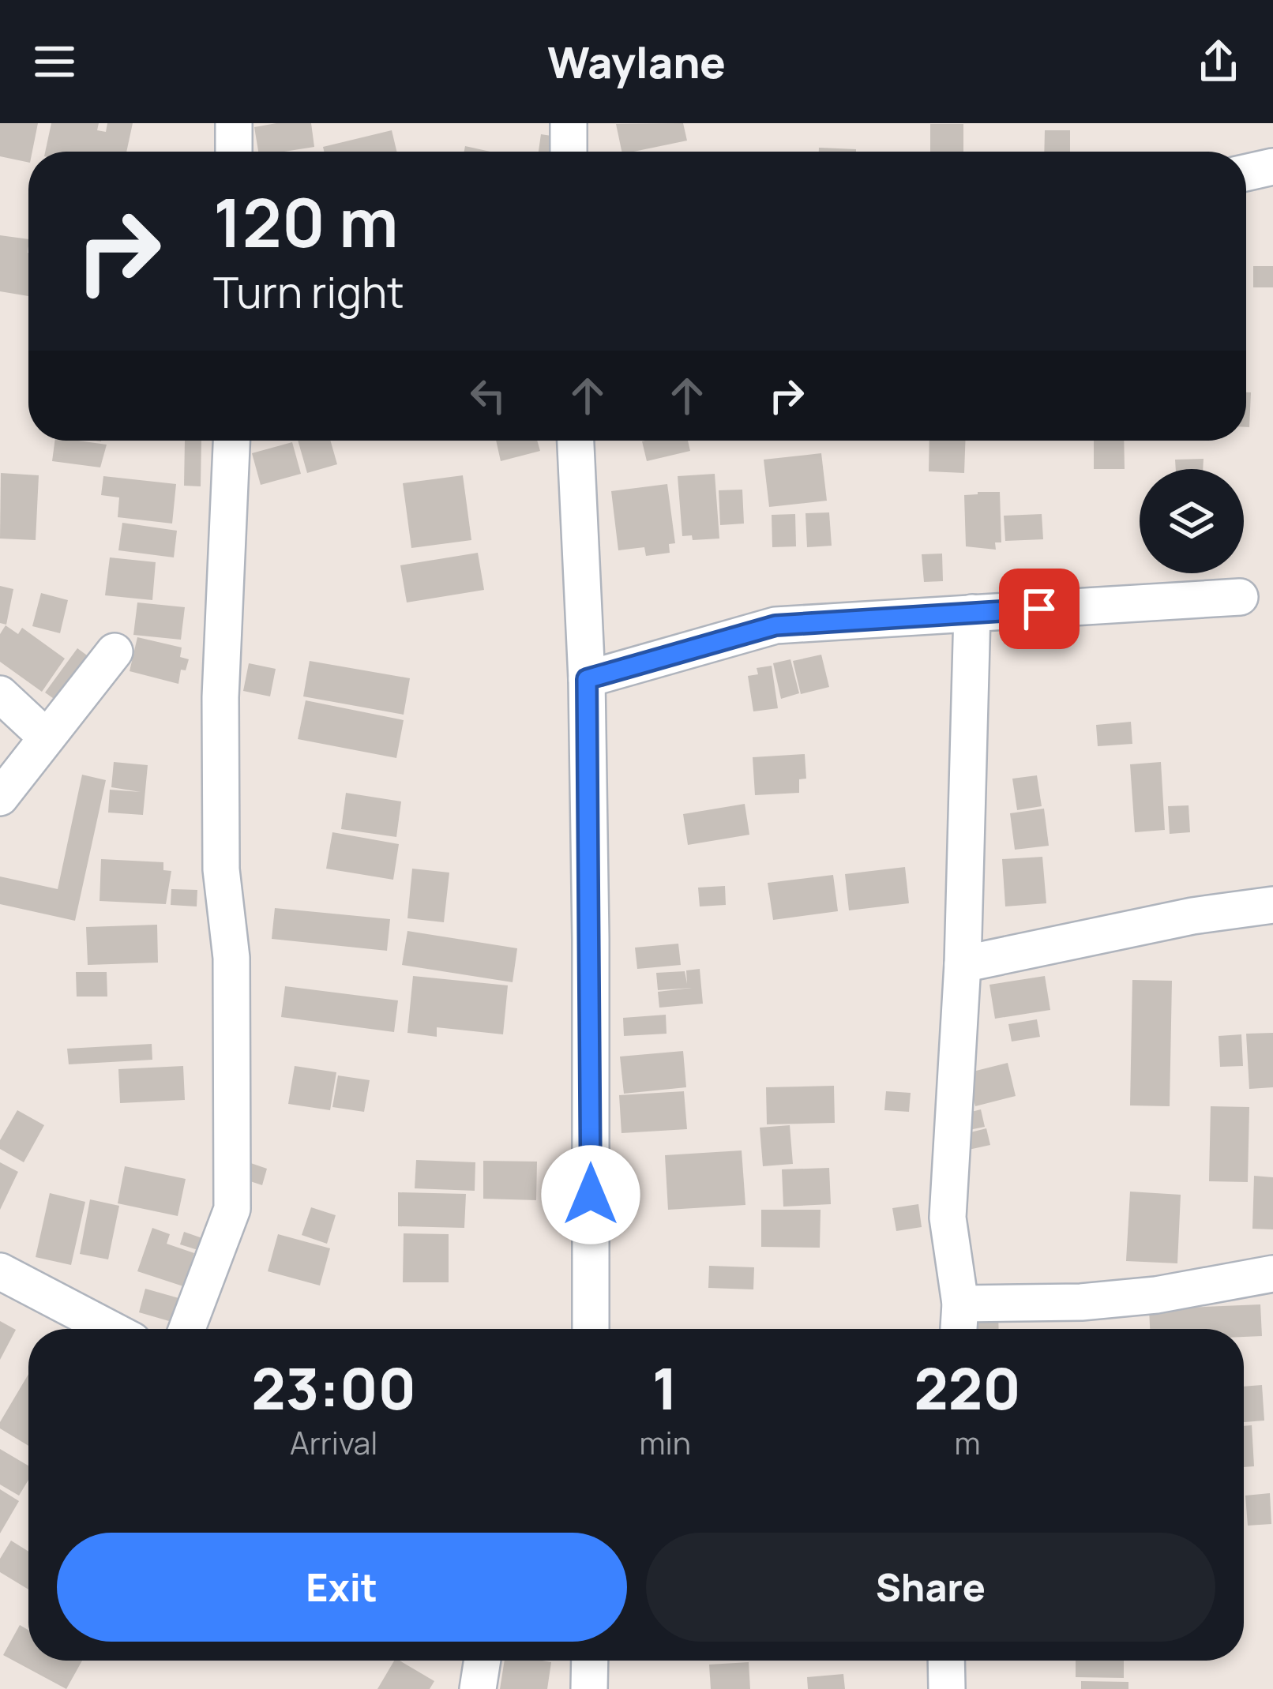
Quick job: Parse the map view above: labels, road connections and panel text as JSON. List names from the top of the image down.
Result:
{
  "page": {
    "header": "Waylane",
    "turn": ["120 m", "Turn right"],
    "eta": [
      "23:00",
      "Arrival",
      "1",
      "min",
      "220",
      "m"
    ],
    "buttons": ["Exit", "Share"]
  }
}
